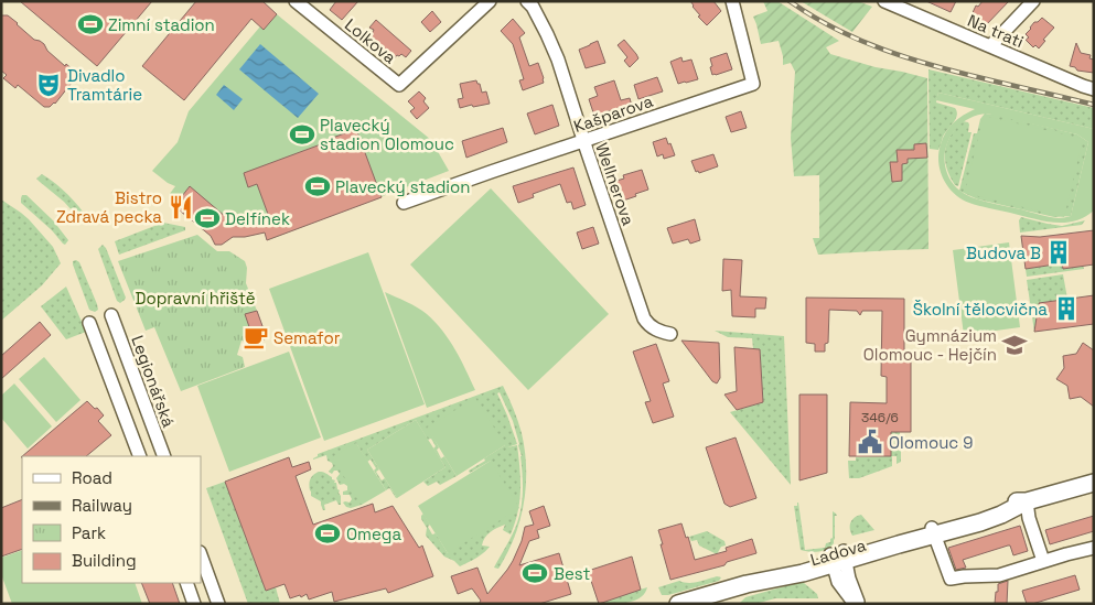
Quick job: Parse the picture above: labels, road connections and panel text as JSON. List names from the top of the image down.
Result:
{
  "streets": {
    "main road": ["Ladova"],
    "street": [
      "Na trati",
      "Lolkova",
      "Kašparova",
      "Wellnerova",
      "Legionářská"
    ]
  },
  "crossings": [
    ["Kašparova", "Wellnerova"]
  ],
  "parks": ["Dopravní hřiště"],
  "places": {
    "sports": [
      "Zimní stadion",
      "Plavecký stadion Olomouc",
      "Plavecký stadion",
      "Delfínek",
      "Omega",
      "Best"
    ],
    "theatre": ["Divadlo Tramtárie"],
    "restaurant": ["Bistro Zdravá pecka"],
    "building": ["Budova B", "Školní tělocvična"],
    "cafe": ["Semafor"],
    "school or university": ["Gymnázium Olomouc - Hejčín"],
    "public building": ["Olomouc 9"]
  },
  "house_numbers": ["346/6"],
  "legend": [
    "Road",
    "Railway",
    "Park",
    "Building"
  ]
}
